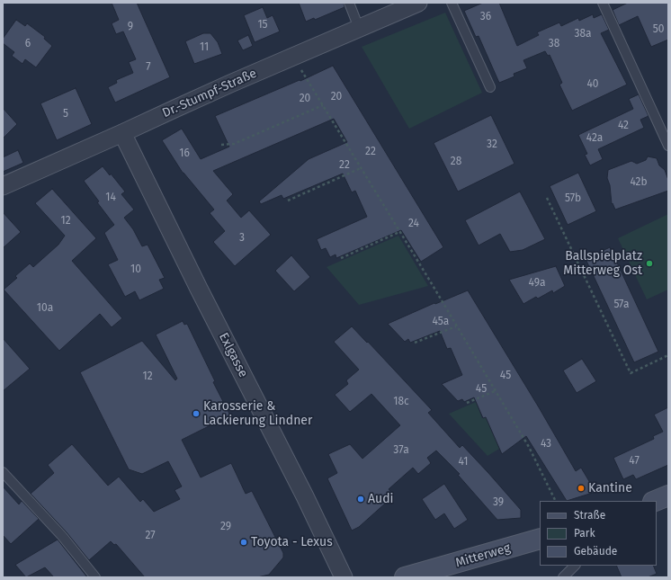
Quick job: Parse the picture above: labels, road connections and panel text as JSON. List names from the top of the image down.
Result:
{
  "streets": {
    "street": ["Dr.-Stumpf-Straße", "Exlgasse", "Mitterweg"]
  },
  "crossings": [
    ["Dr.-Stumpf-Straße", "Exlgasse"]
  ],
  "places": [
    "Ballspielplatz Mitterweg Ost",
    "Karosserie & Lackierung Lindner",
    "Kantine",
    "Audi",
    "Toyota - Lexus"
  ],
  "house_numbers": [
    "36",
    "15",
    "9",
    "50",
    "38a",
    "6",
    "38",
    "11",
    "7",
    "40",
    "20",
    "20",
    "5",
    "42",
    "42a",
    "32",
    "22",
    "16",
    "28",
    "22",
    "42b",
    "14",
    "57b",
    "12",
    "24",
    "3",
    "10",
    "49a",
    "57a",
    "10a",
    "45a",
    "45",
    "12",
    "45",
    "18c",
    "43",
    "37a",
    "47",
    "41",
    "39",
    "29",
    "27"
  ],
  "legend": ["Straße", "Park", "Gebäude"]
}
